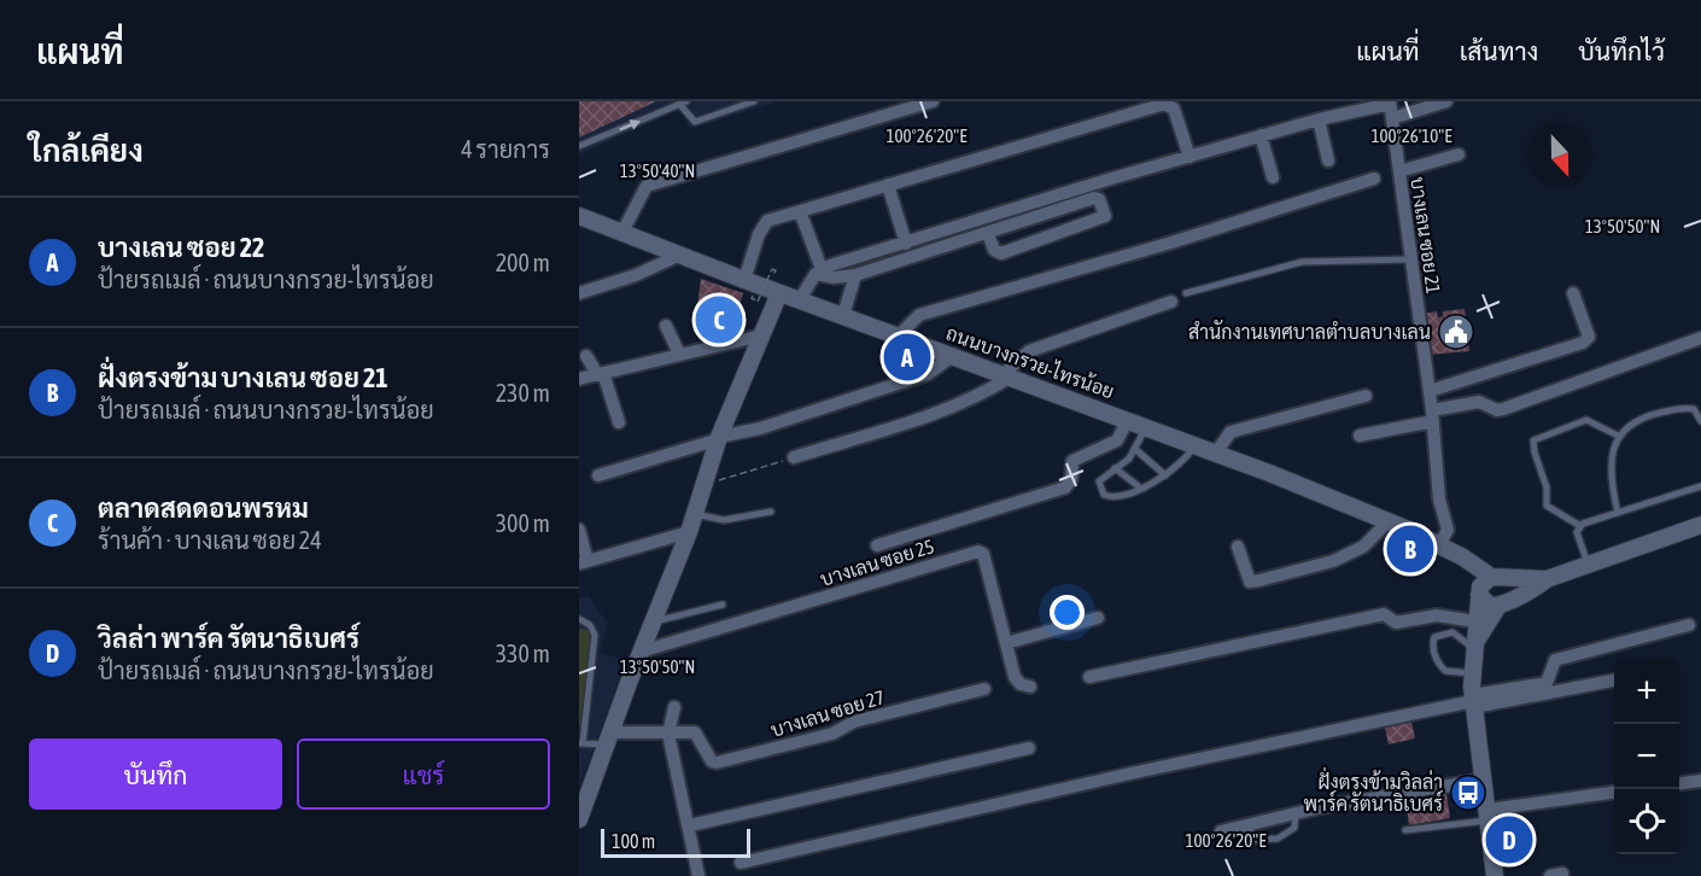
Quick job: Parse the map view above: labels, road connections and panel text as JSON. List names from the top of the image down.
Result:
{
  "streets": {
    "main road": ["ถนนบางกรวย-ไทรน้อย"],
    "street": ["บางเลน ซอย 21", "บางเลน ซอย 25", "บางเลน ซอย 27"]
  },
  "crossings": [
    ["บางเลน ซอย 21", "ถนนบางกรวย-ไทรน้อย"]
  ],
  "places": {
    "public building": ["สำนักงานเทศบาลตำบลบางเลน"],
    "bus stop": ["ฝั่งตรงข้ามวิลล่า พาร์ค รัตนาธิเบศร์"]
  },
  "scale_bar": "100 m",
  "north": "bottom",
  "page": {
    "header": "แผนที่",
    "nav": ["แผนที่", "เส้นทาง", "บันทึกไว้"],
    "heading": ["ใกล้เคียง", "4 รายการ"],
    "list": [
      {
        "mark": "A",
        "name": "บางเลน ซอย 22",
        "note": "ป้ายรถเมล์ · ถนนบางกรวย-ไทรน้อย",
        "value": "200 m"
      },
      {
        "mark": "B",
        "name": "ฝั่งตรงข้าม บางเลน ซอย 21",
        "note": "ป้ายรถเมล์ · ถนนบางกรวย-ไทรน้อย",
        "value": "230 m"
      },
      {
        "mark": "C",
        "name": "ตลาดสดดอนพรหม",
        "note": "ร้านค้า · บางเลน ซอย 24",
        "value": "300 m"
      },
      {
        "mark": "D",
        "name": "วิลล่า พาร์ค รัตนาธิเบศร์",
        "note": "ป้ายรถเมล์ · ถนนบางกรวย-ไทรน้อย",
        "value": "330 m"
      }
    ],
    "pins": [
      "C",
      "A",
      "B",
      "D"
    ],
    "map_buttons": ["+", "−"],
    "buttons": ["บันทึก", "แชร์"],
    "scale": "100 m"
  },
  "coordinates": [
    "100°26'10\"E",
    "100°26'20\"E",
    "13°50'40\"N",
    "13°50'50\"N"
  ]
}
